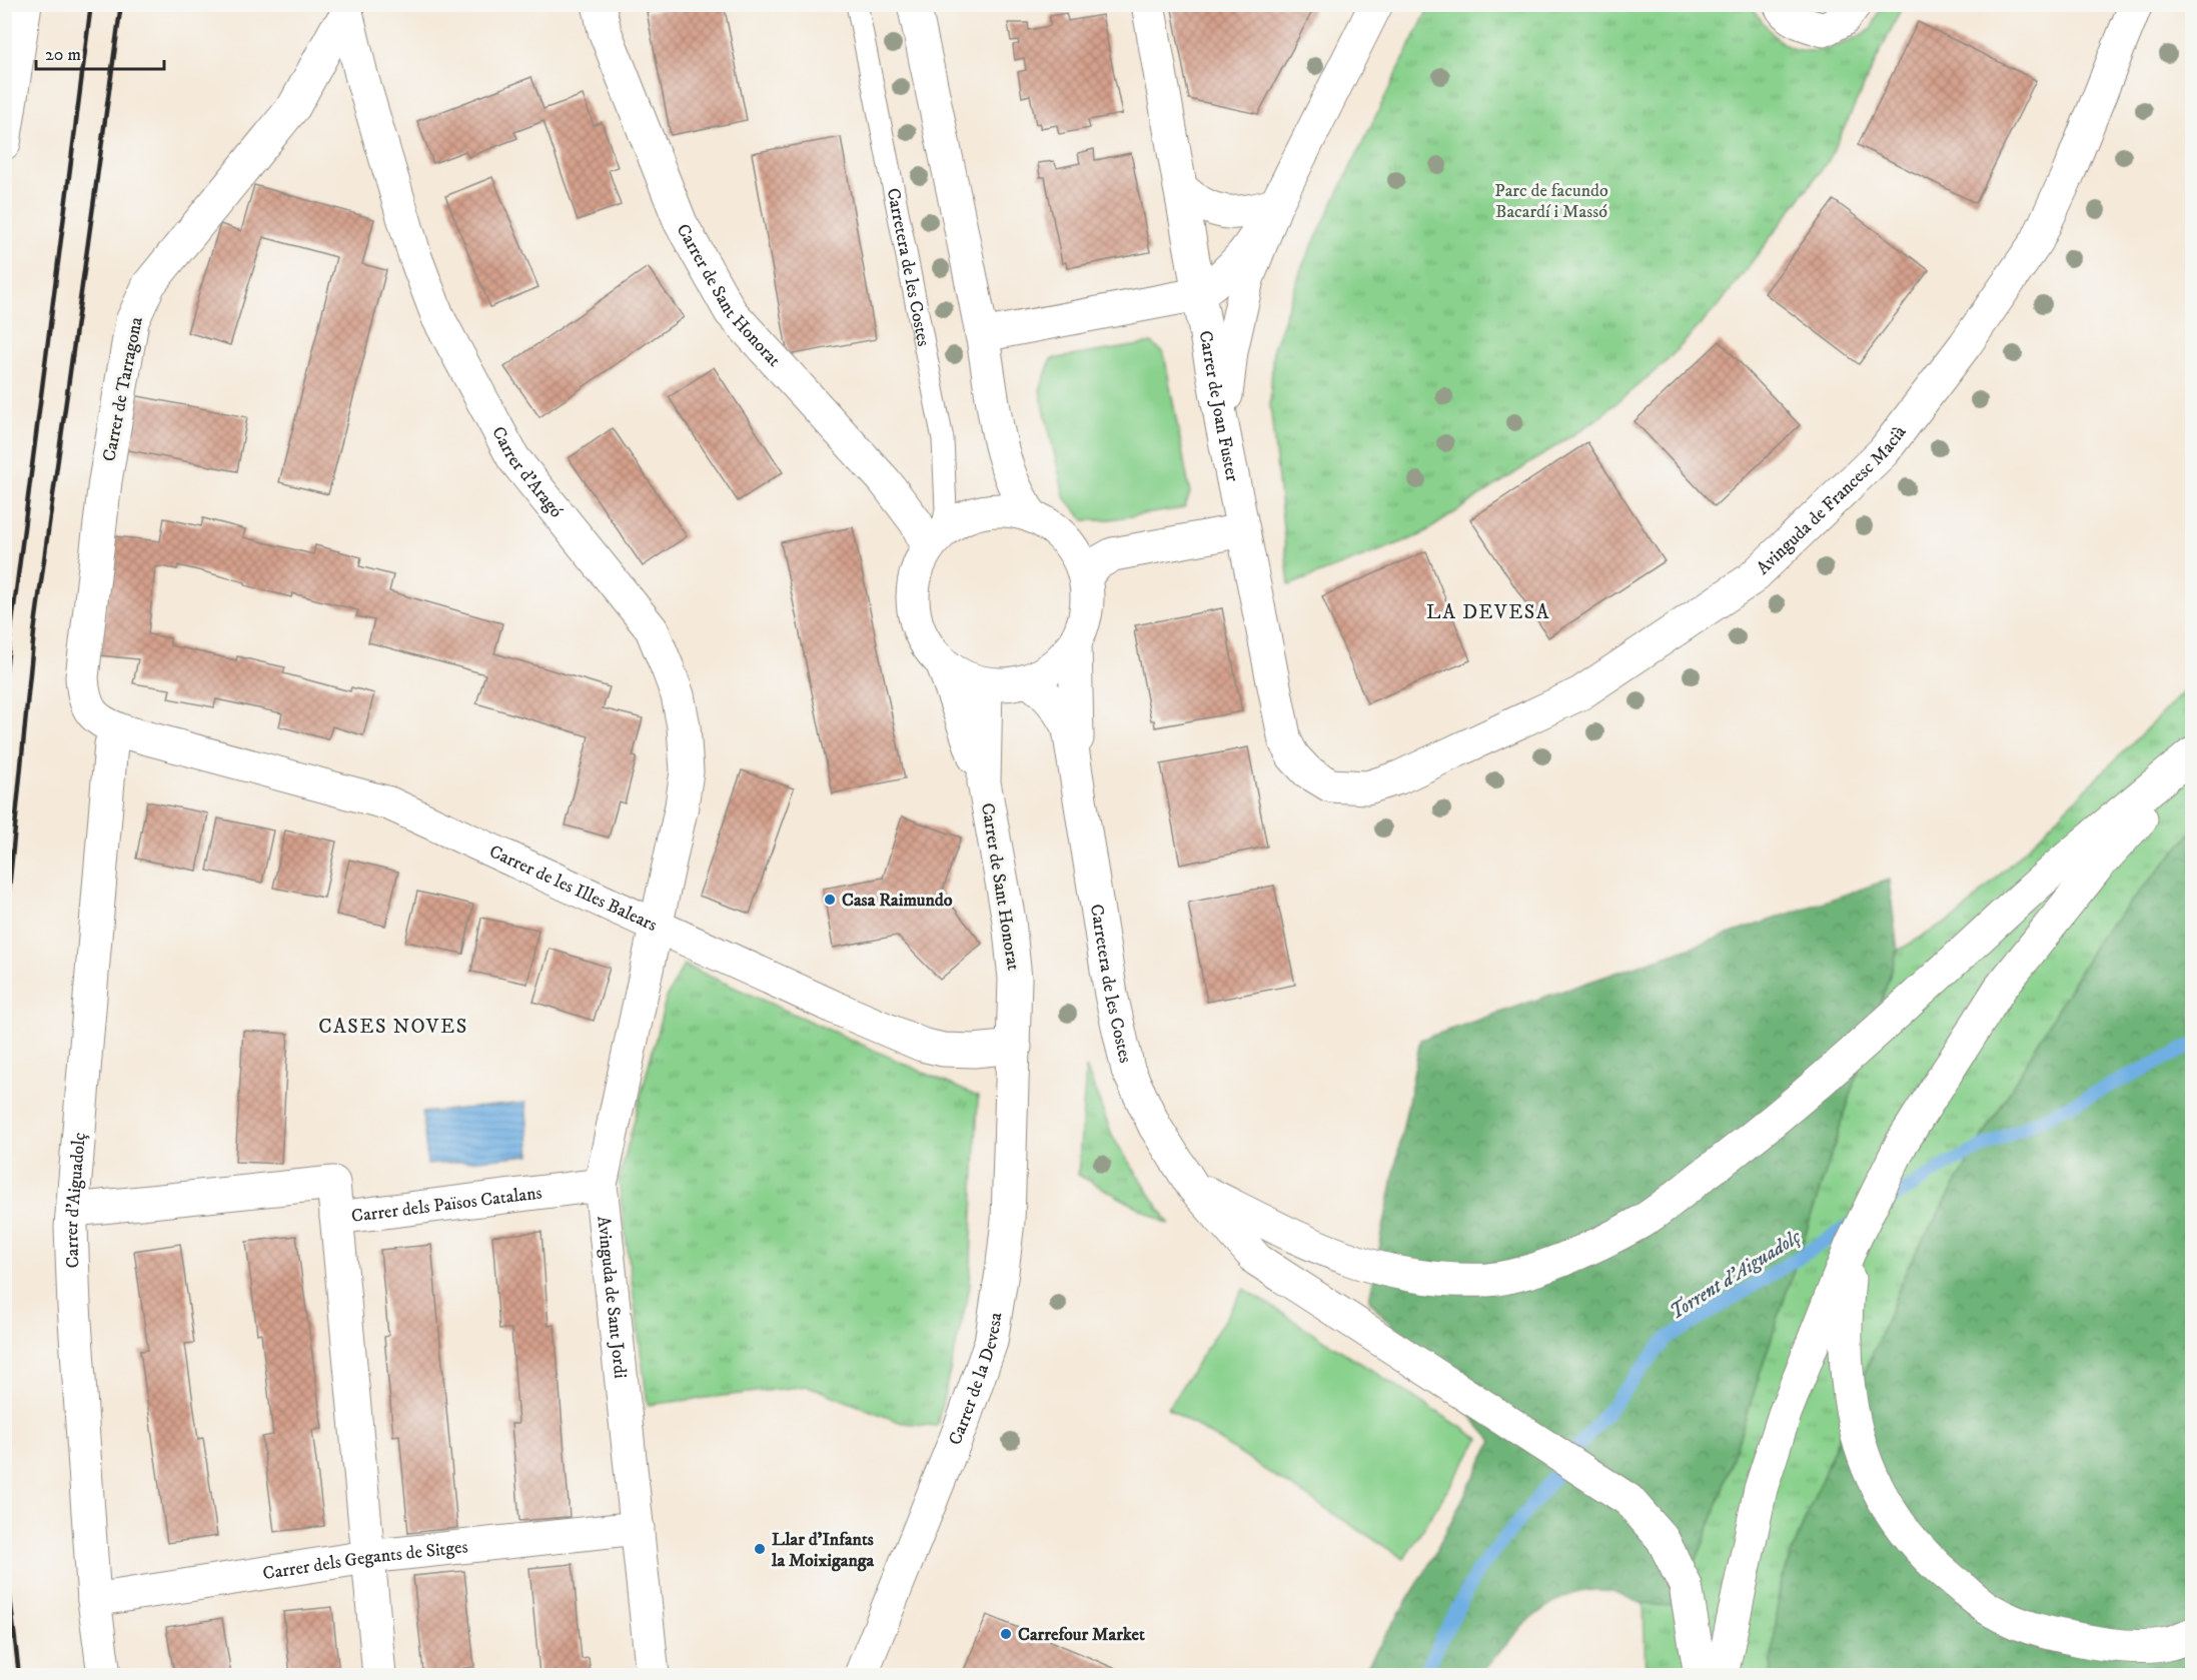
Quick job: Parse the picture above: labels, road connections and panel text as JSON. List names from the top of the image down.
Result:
{
  "streets": {
    "street": [
      "Carretera de les Costes",
      "Carrer de Sant Honorat",
      "Carrer de Tarragona",
      "Carrer de Joan Fuster",
      "Carrer d'Aragó",
      "Avinguda de Francesc Macià",
      "Carrer de les Illes Balears",
      "Carrer d'Aiguadolç",
      "Carrer dels Països Catalans",
      "Avinguda de Sant Jordi",
      "Carrer de la Devesa",
      "Carrer dels Gegants de Sitges"
    ]
  },
  "crossings": [
    ["Carretera de les Costes", "Carrer de Sant Honorat"],
    ["Carrer de Sant Honorat", "Carrer de les Illes Balears"],
    ["Carrer de Sant Honorat", "Carrer de la Devesa"],
    ["Carrer de Tarragona", "Carrer d'Aragó"],
    ["Carrer de Tarragona", "Carrer de les Illes Balears"],
    ["Carrer de Tarragona", "Carrer d'Aiguadolç"],
    ["Carrer de Joan Fuster", "Avinguda de Francesc Macià"],
    ["Carrer d'Aragó", "Carrer de les Illes Balears"],
    ["Carrer d'Aragó", "Avinguda de Sant Jordi"],
    ["Carrer de les Illes Balears", "Carrer d'Aiguadolç"],
    ["Carrer de les Illes Balears", "Avinguda de Sant Jordi"],
    ["Carrer de les Illes Balears", "Carrer de la Devesa"],
    ["Carrer d'Aiguadolç", "Carrer dels Països Catalans"],
    ["Carrer d'Aiguadolç", "Carrer dels Gegants de Sitges"],
    ["Carrer dels Països Catalans", "Avinguda de Sant Jordi"],
    ["Avinguda de Sant Jordi", "Carrer dels Gegants de Sitges"]
  ],
  "districts": ["LA DEVESA", "CASES NOVES"],
  "water": ["Torrent d'Aiguadolç"],
  "parks": ["Parc de facundo Bacardí i Massó"],
  "places": ["Casa Raimundo", "Llar d'Infants la Moixiganga", "Carrefour Market"],
  "scale_bar": "20 m"
}
